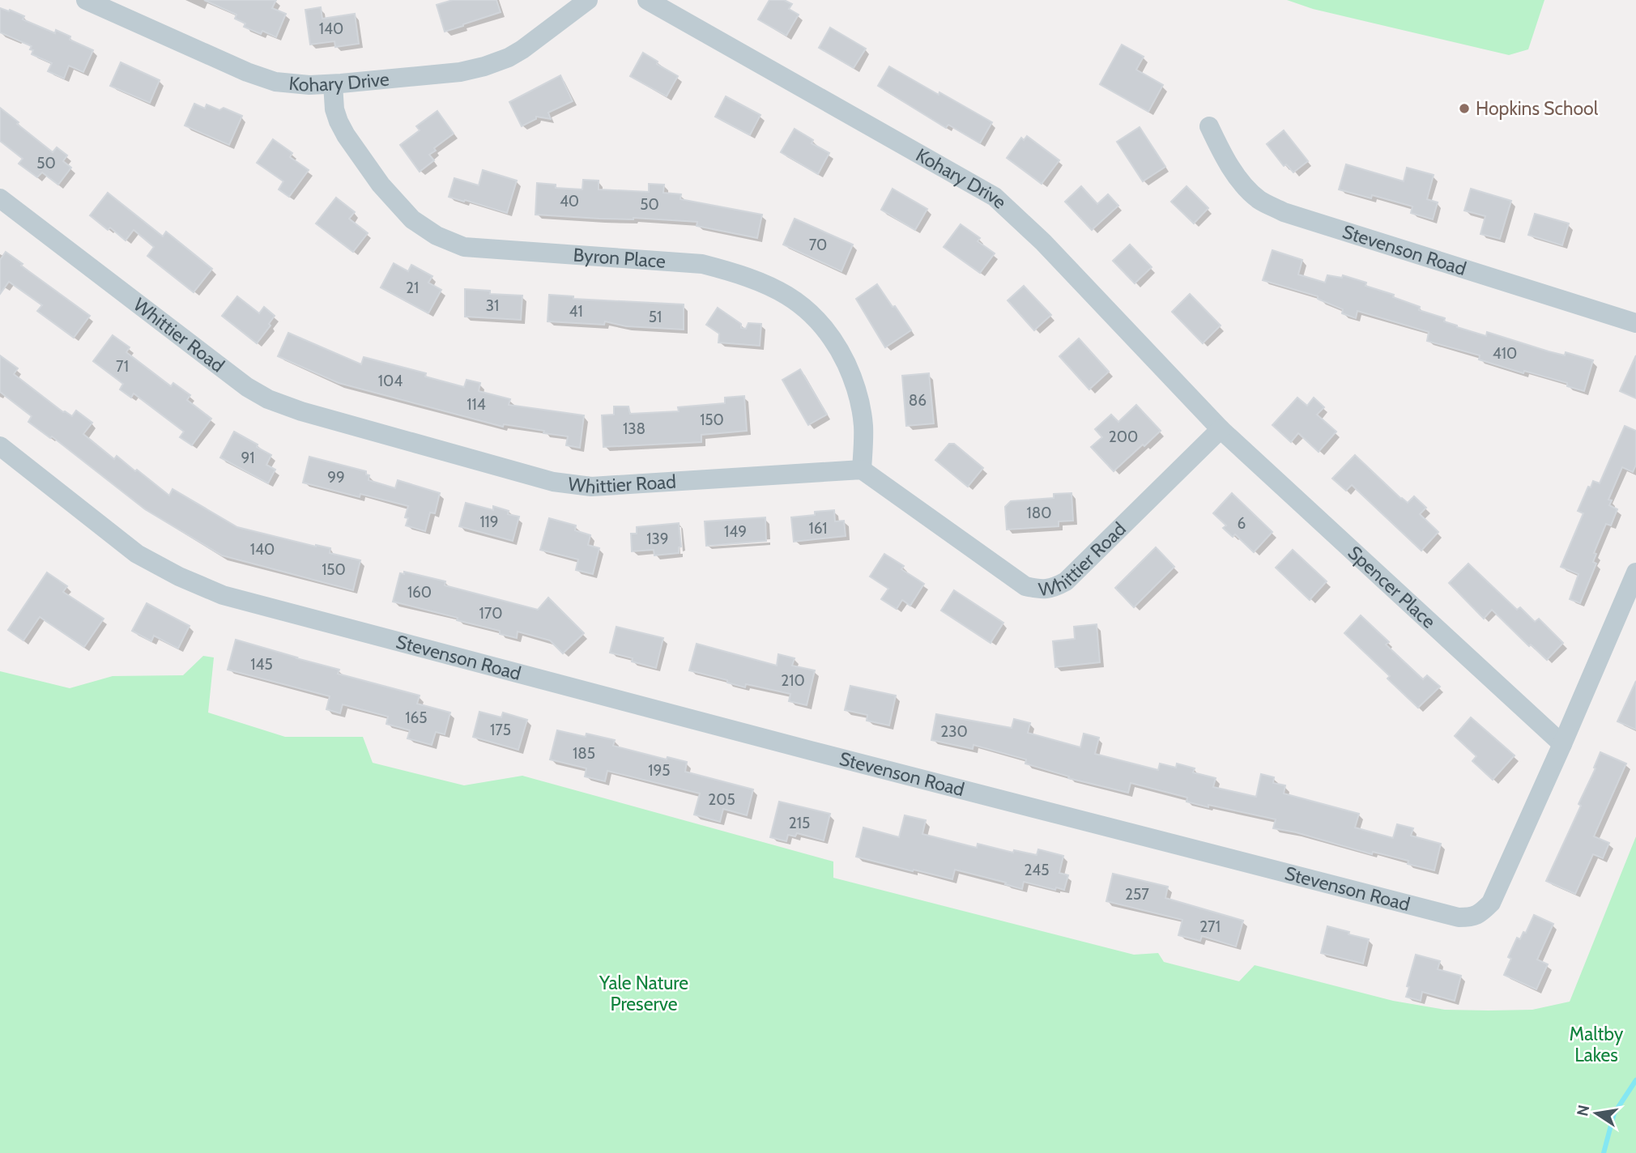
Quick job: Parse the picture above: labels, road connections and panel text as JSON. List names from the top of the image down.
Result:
{
  "streets": {
    "street": [
      "Kohary Drive",
      "Stevenson Road",
      "Byron Place",
      "Whittier Road",
      "Spencer Place"
    ]
  },
  "crossings": [
    ["Kohary Drive", "Byron Place"],
    ["Kohary Drive", "Whittier Road"],
    ["Kohary Drive", "Spencer Place"],
    ["Stevenson Road", "Spencer Place"],
    ["Byron Place", "Whittier Road"],
    ["Whittier Road", "Spencer Place"]
  ],
  "parks": ["Yale Nature Preserve", "Maltby Lakes"],
  "places": ["Hopkins School"],
  "house_numbers": [
    "140",
    "50",
    "40",
    "50",
    "70",
    "21",
    "31",
    "41",
    "51",
    "410",
    "71",
    "104",
    "86",
    "114",
    "150",
    "138",
    "200",
    "91",
    "99",
    "180",
    "119",
    "6",
    "161",
    "149",
    "139",
    "140",
    "150",
    "160",
    "170",
    "145",
    "210",
    "165",
    "175",
    "230",
    "185",
    "195",
    "205",
    "215",
    "245",
    "257",
    "271"
  ],
  "north": "left"
}
